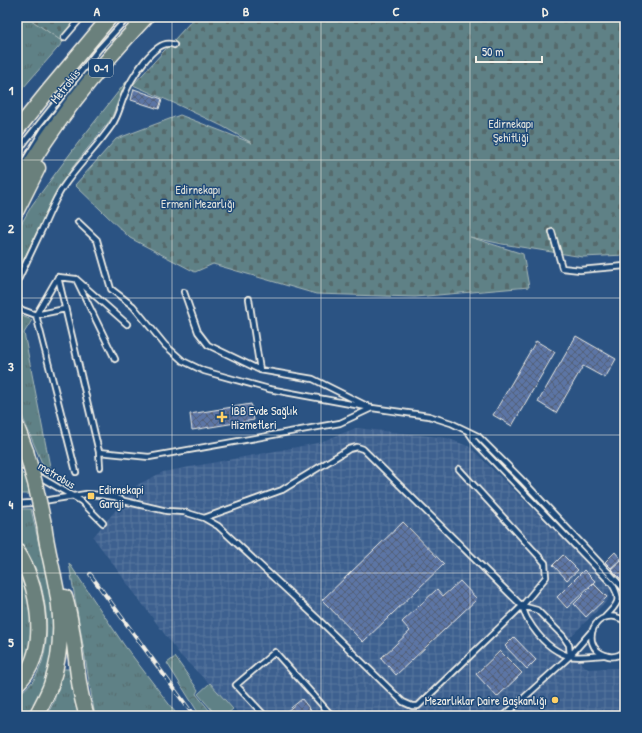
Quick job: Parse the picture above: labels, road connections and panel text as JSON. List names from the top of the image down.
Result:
{
  "streets": {
    "highway": ["O-1"],
    "lane": ["Metrobüs", "metrobus"]
  },
  "parks": ["Edirnekapı Şehitliği", "Edirnekapı Ermeni Mezarlığı"],
  "places": {
    "health": ["İBB Evde Sağlık Hizmetleri"],
    "transit": ["Edirnekapi Garaji"],
    "other": ["Mezarlıklar Daire Başkanlığı"]
  },
  "scale_bar": "50 m",
  "grid": {
    "columns": [
      "A",
      "B",
      "C",
      "D"
    ],
    "rows": [
      "1",
      "2",
      "3",
      "4",
      "5"
    ]
  }
}
